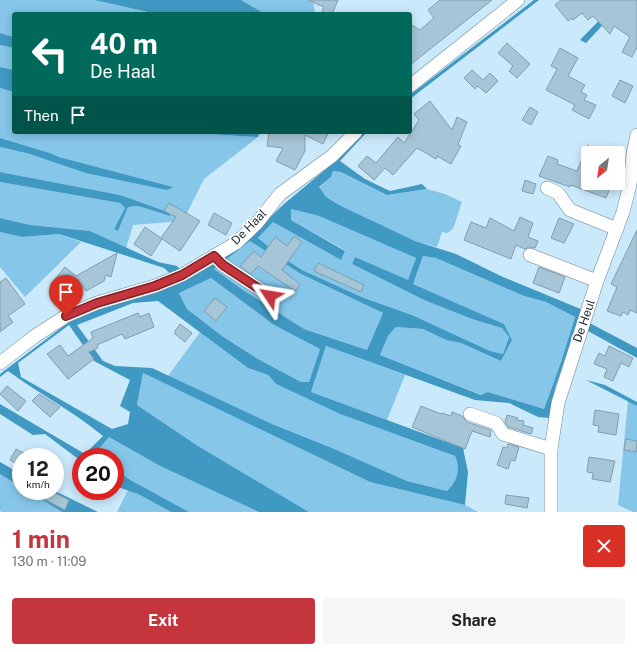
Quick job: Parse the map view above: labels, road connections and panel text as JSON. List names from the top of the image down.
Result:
{
  "streets": {
    "street": ["De Haal", "De Heul"]
  },
  "north": "bottom left",
  "page": {
    "turn": ["40 m", "De Haal"],
    "then": "Then",
    "speed": "12 km/h",
    "limit": "20",
    "heading": ["1 min", "130 m · 11:09"],
    "buttons": ["Exit", "Share"]
  }
}
